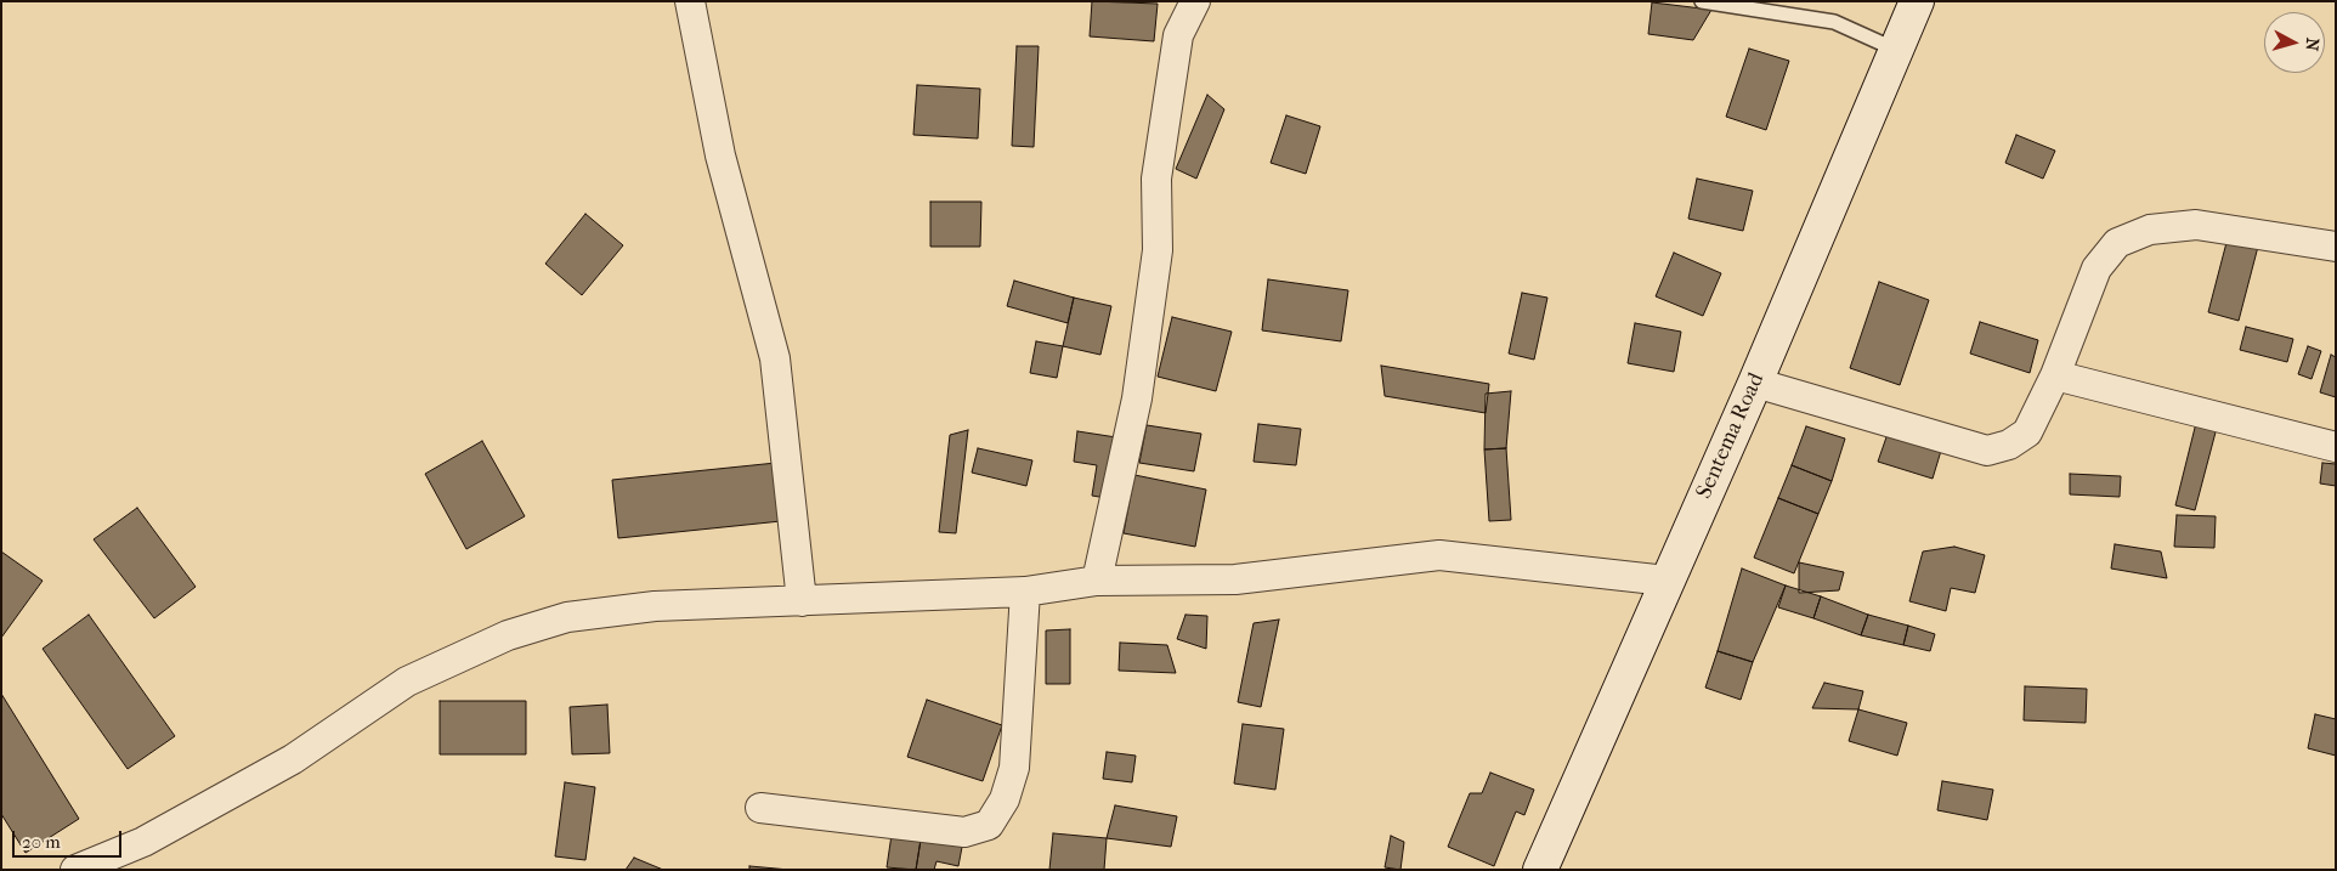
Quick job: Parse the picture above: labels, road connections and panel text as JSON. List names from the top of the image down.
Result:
{
  "streets": {
    "main road": ["Sentema Road"]
  },
  "scale_bar": "20 m",
  "north": "right"
}
